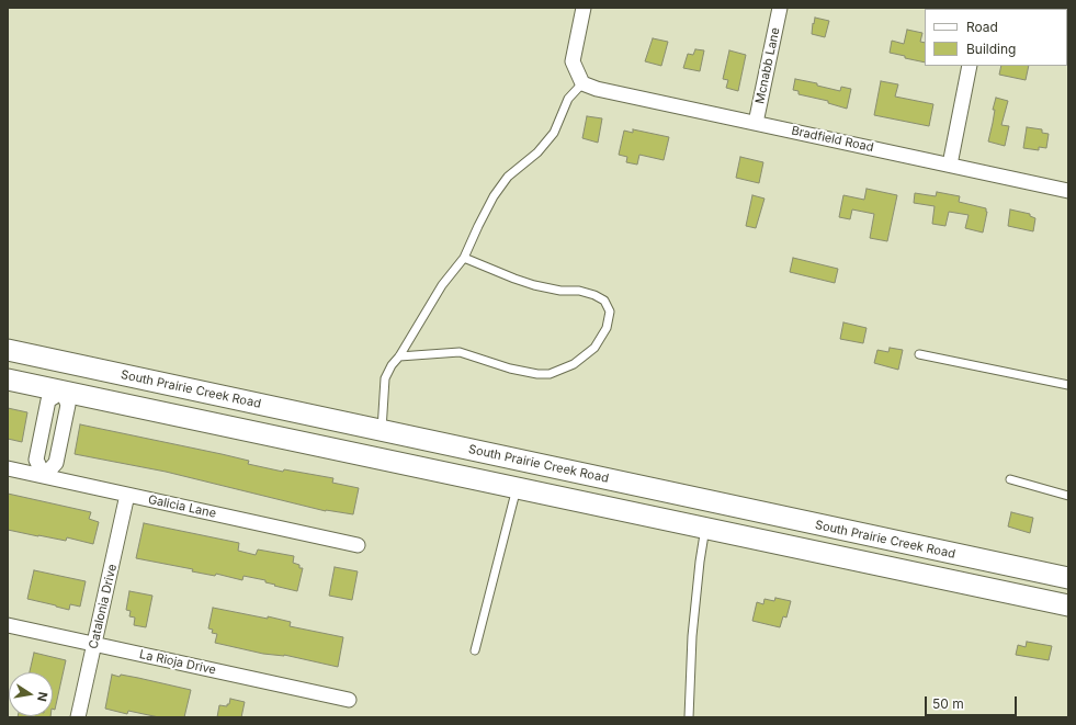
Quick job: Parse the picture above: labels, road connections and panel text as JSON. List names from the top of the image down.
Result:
{
  "streets": {
    "main road": ["South Prairie Creek Road"],
    "street": [
      "Mcnabb Lane",
      "Bradfield Road",
      "Galicia Lane",
      "Catalonia Drive",
      "La Rioja Drive"
    ]
  },
  "crossings": [
    ["Mcnabb Lane", "Bradfield Road"],
    ["Galicia Lane", "Catalonia Drive"],
    ["Catalonia Drive", "La Rioja Drive"]
  ],
  "legend": ["Road", "Building"],
  "scale_bar": "50 m",
  "north": "right"
}
